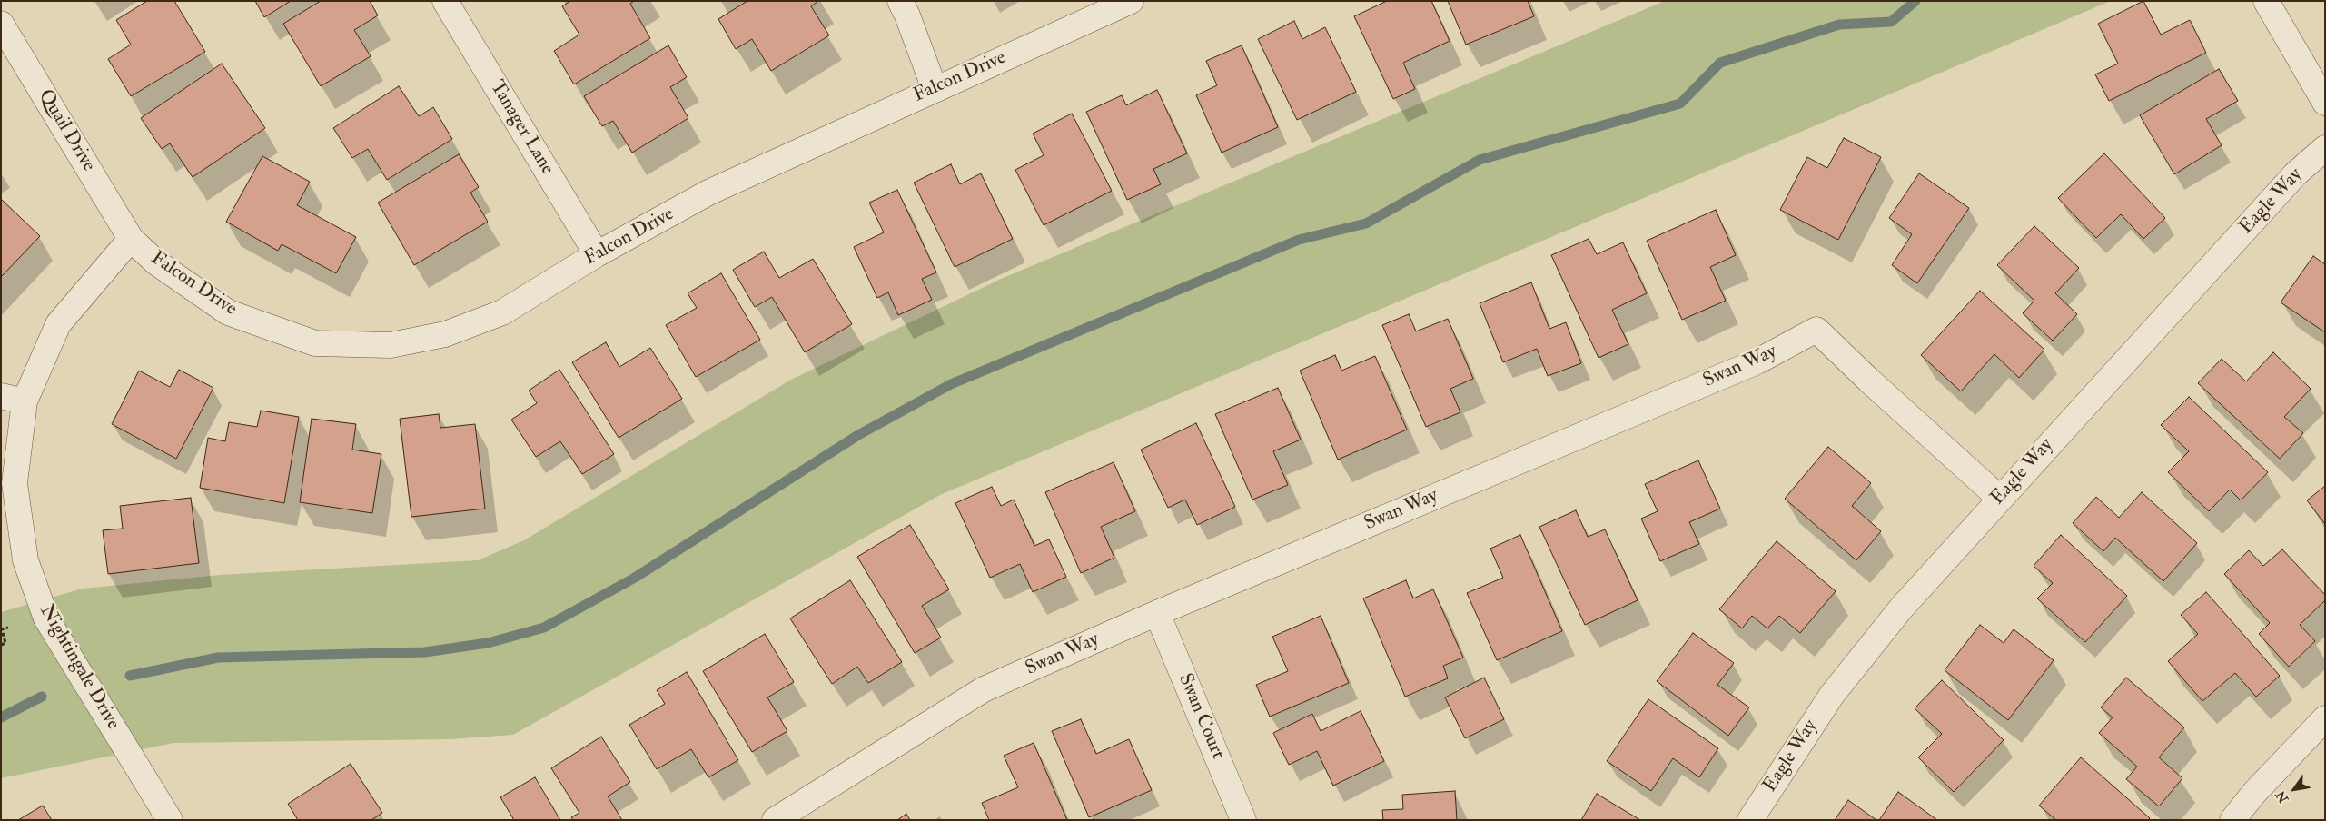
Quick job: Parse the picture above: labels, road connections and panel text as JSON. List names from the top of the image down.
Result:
{
  "streets": {
    "street": [
      "Falcon Drive",
      "Tanager Lane",
      "Quail Drive",
      "Eagle Way",
      "Swan Way",
      "Nightingale Drive",
      "Swan Court"
    ]
  },
  "crossings": [
    ["Falcon Drive", "Tanager Lane"],
    ["Falcon Drive", "Quail Drive"],
    ["Falcon Drive", "Nightingale Drive"],
    ["Quail Drive", "Nightingale Drive"],
    ["Eagle Way", "Swan Way"],
    ["Swan Way", "Swan Court"]
  ],
  "north": "bottom left"
}
